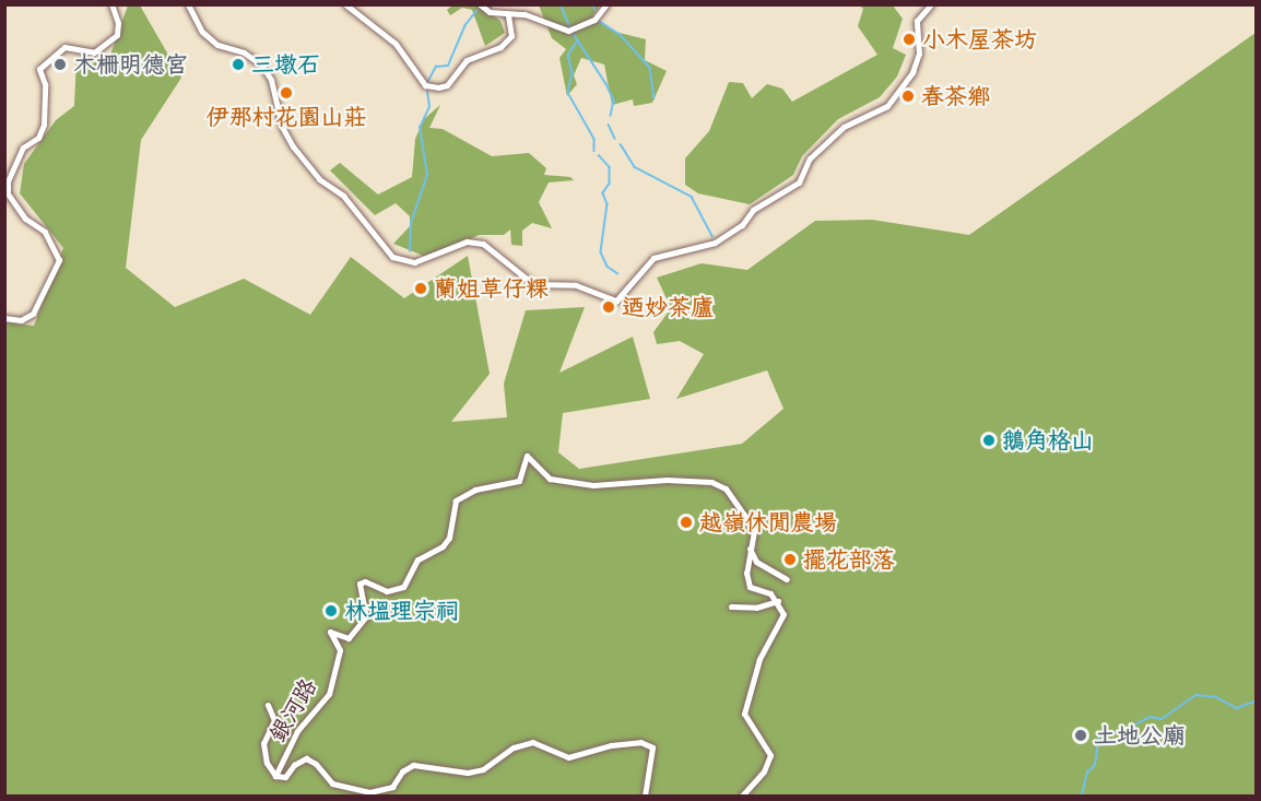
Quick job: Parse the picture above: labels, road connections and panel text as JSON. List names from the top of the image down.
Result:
{
  "streets": {
    "street": ["銀河路"]
  },
  "places": [
    "小木屋茶坊",
    "木柵明德宮",
    "三墩石",
    "伊那村花園山莊",
    "春茶鄉",
    "蘭姐草仔粿",
    "迺妙茶廬",
    "鵝角格山",
    "越嶺休閒農場",
    "擺花部落",
    "林塭理宗祠",
    "土地公廟"
  ]
}
